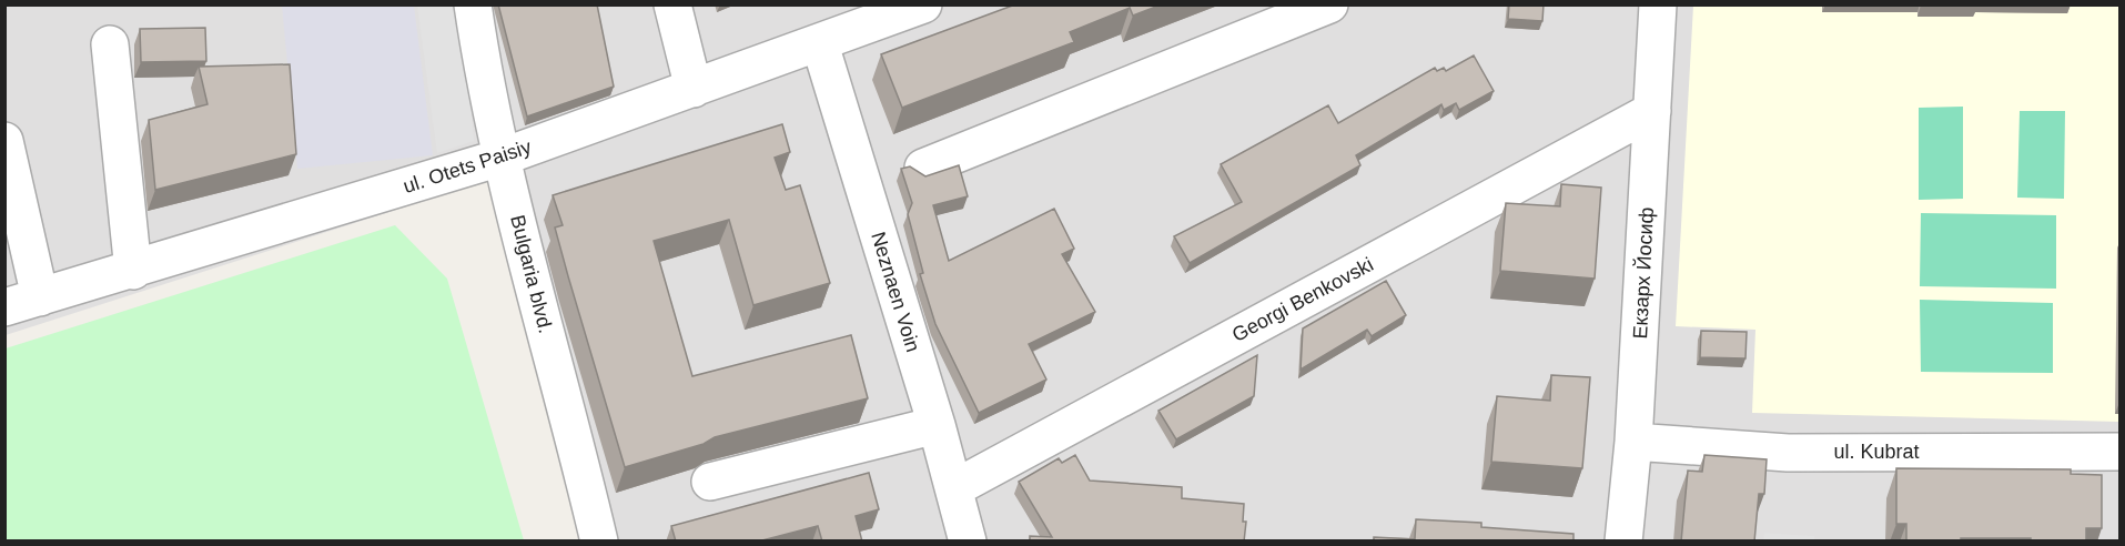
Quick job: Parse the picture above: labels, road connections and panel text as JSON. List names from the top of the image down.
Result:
{
  "streets": {
    "street": [
      "ul. Otets Paisiy",
      "Екзарх Йосиф",
      "Bulgaria blvd.",
      "Neznaen Voin",
      "Georgi Benkovski",
      "ul. Kubrat"
    ]
  },
  "crossings": [
    ["ul. Otets Paisiy", "Bulgaria blvd."],
    ["ul. Otets Paisiy", "Neznaen Voin"],
    ["Екзарх Йосиф", "Georgi Benkovski"],
    ["Екзарх Йосиф", "ul. Kubrat"],
    ["Neznaen Voin", "Georgi Benkovski"]
  ]
}
